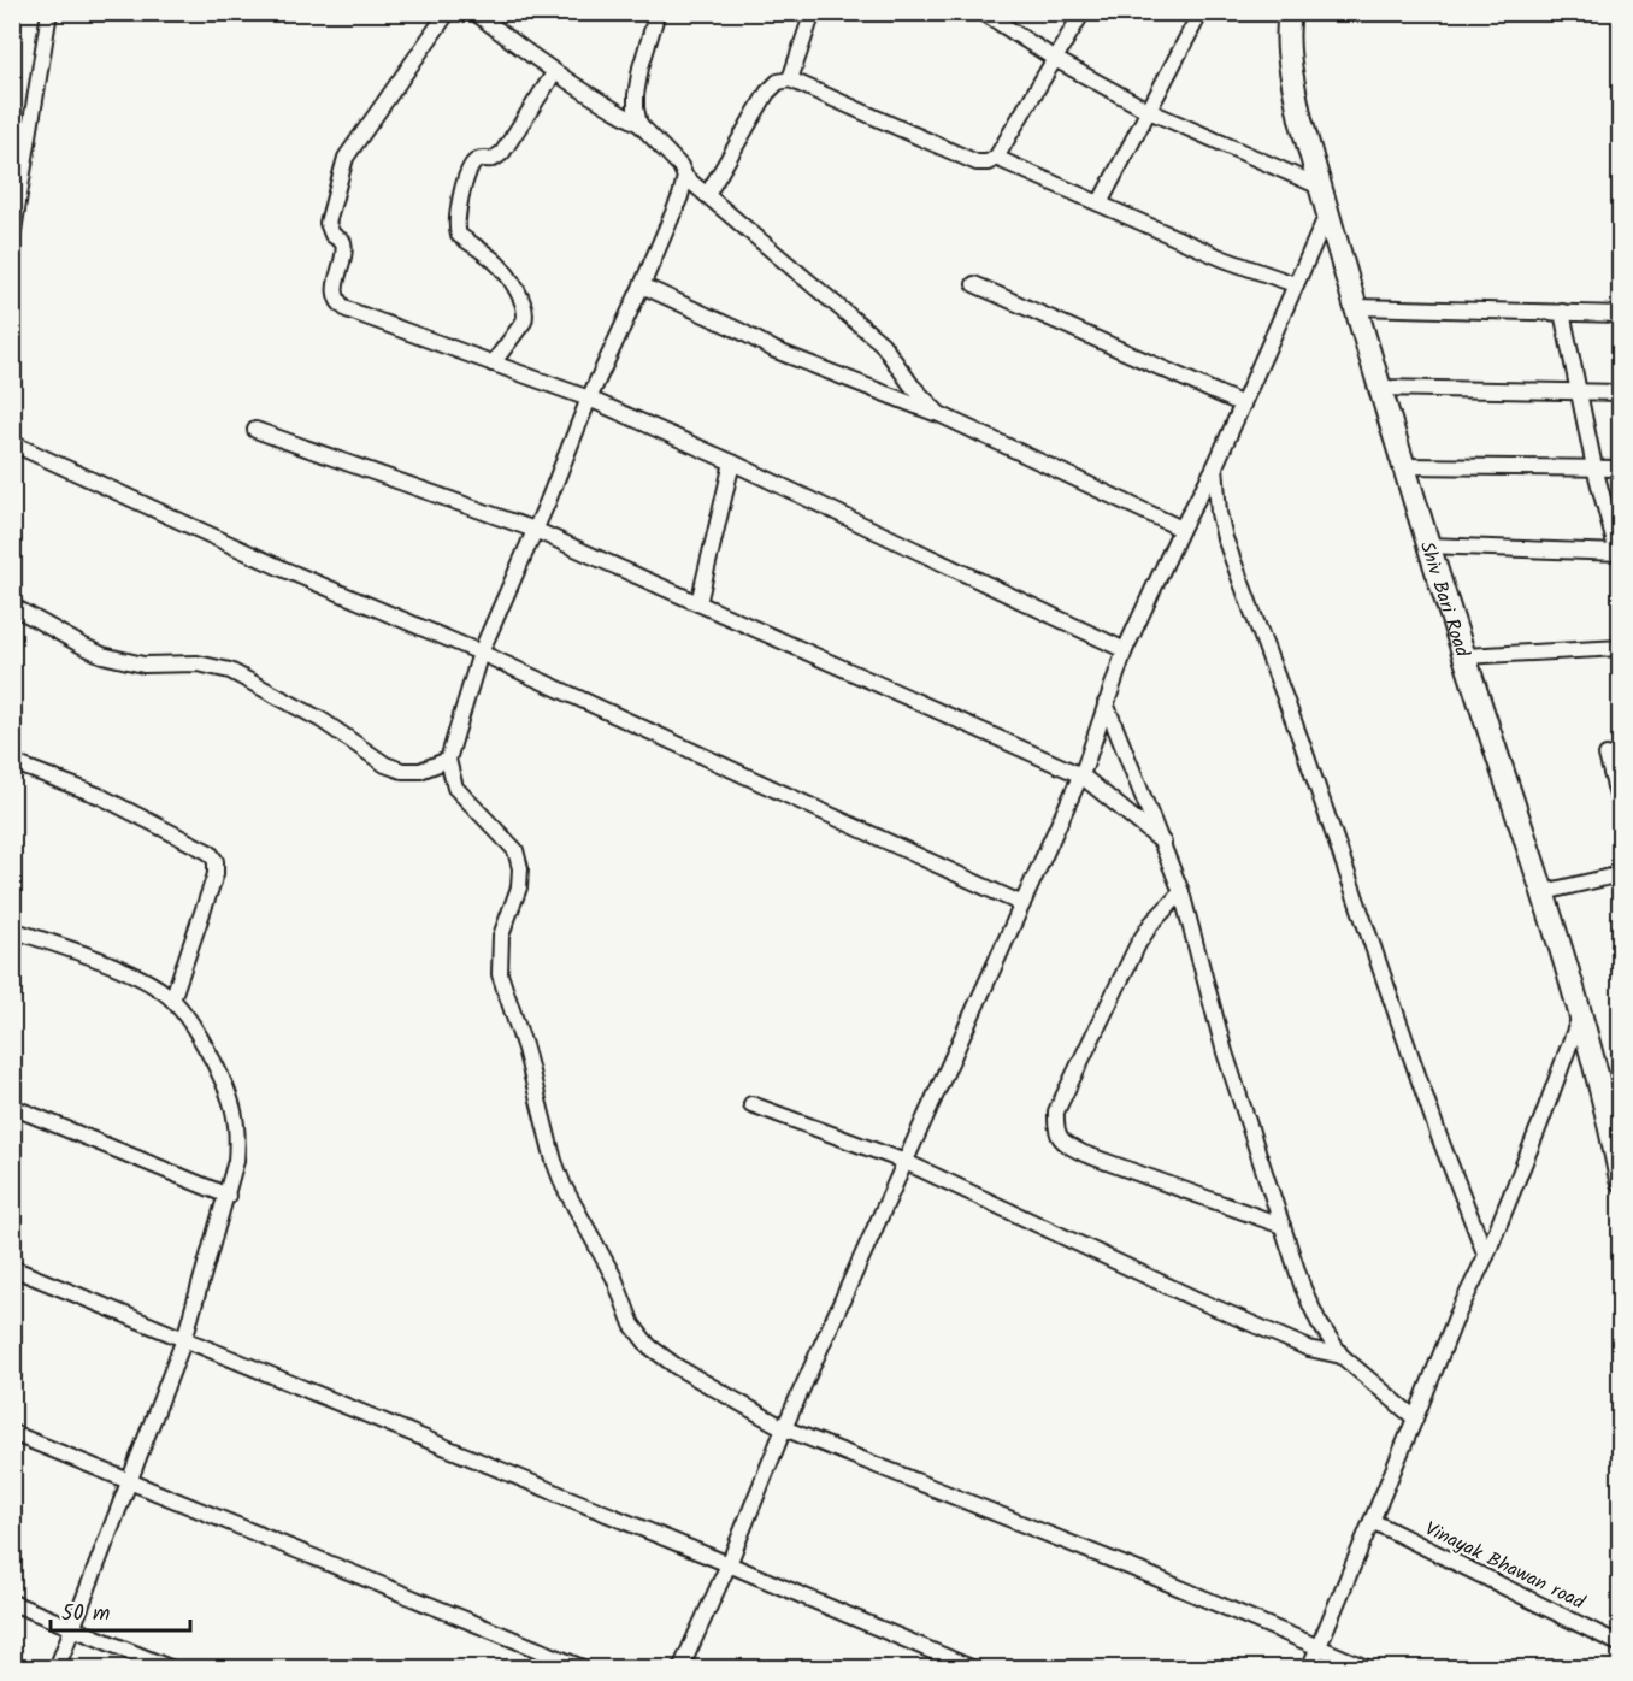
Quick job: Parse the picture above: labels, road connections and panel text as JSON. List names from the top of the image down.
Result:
{
  "streets": {
    "street": ["Shiv Bari Road", "Vinayak Bhawan road"]
  },
  "scale_bar": "50 m"
}
